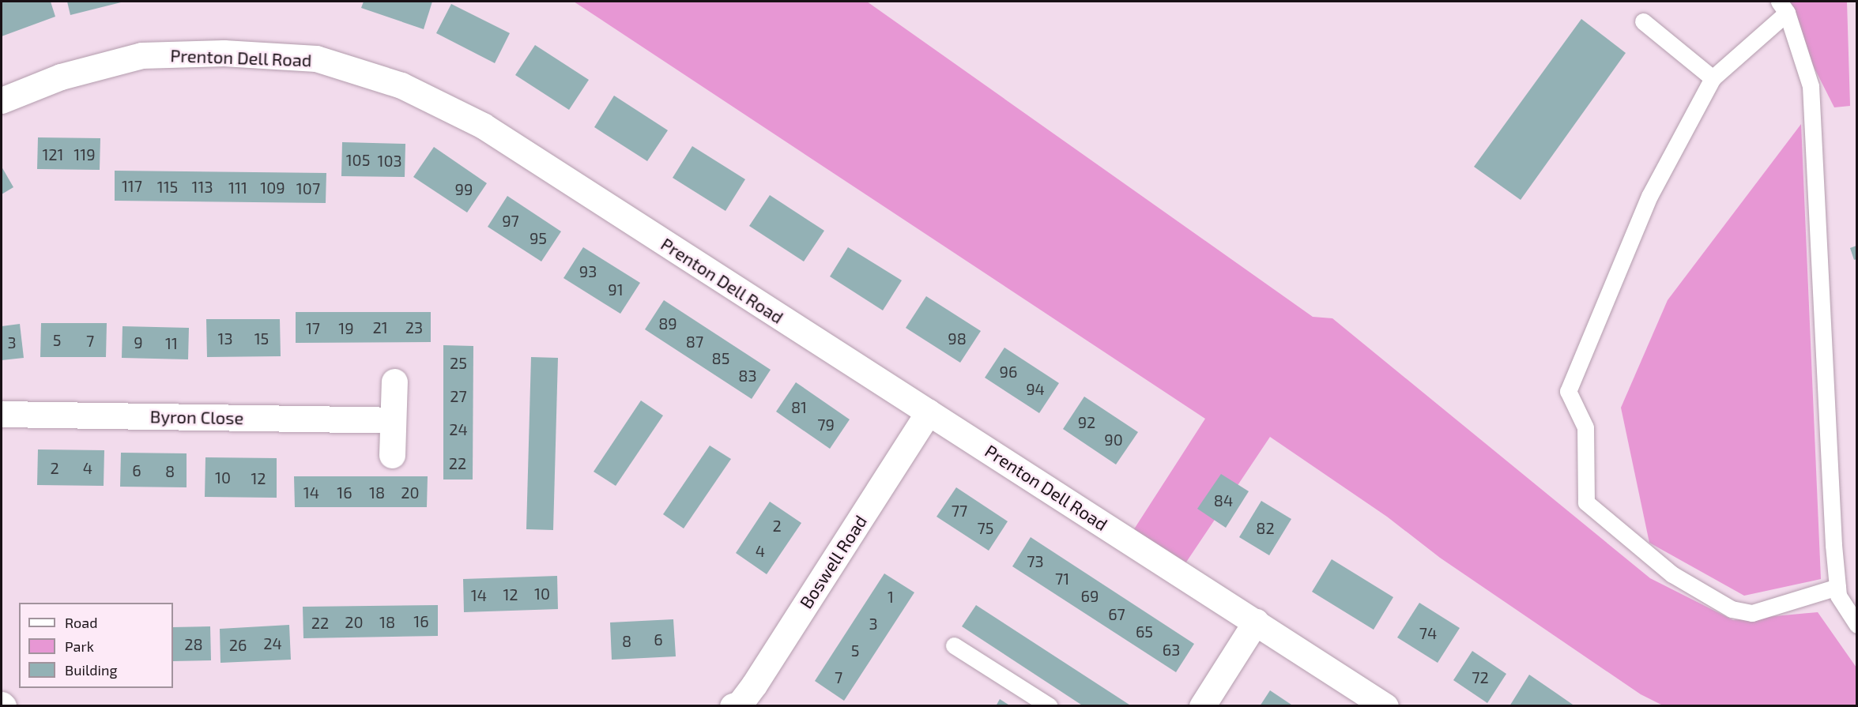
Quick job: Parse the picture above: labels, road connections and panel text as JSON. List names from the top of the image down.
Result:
{
  "streets": {
    "street": ["Prenton Dell Road", "Byron Close", "Boswell Road"]
  },
  "crossings": [
    ["Prenton Dell Road", "Boswell Road"]
  ],
  "house_numbers": [
    "121",
    "119",
    "105",
    "103",
    "117",
    "115",
    "113",
    "111",
    "109",
    "107",
    "99",
    "97",
    "95",
    "93",
    "91",
    "89",
    "21",
    "23",
    "17",
    "19",
    "13",
    "15",
    "98",
    "5",
    "7",
    "87",
    "3",
    "9",
    "11",
    "85",
    "25",
    "96",
    "83",
    "94",
    "27",
    "81",
    "92",
    "79",
    "24",
    "90",
    "22",
    "2",
    "4",
    "6",
    "8",
    "10",
    "12",
    "14",
    "16",
    "18",
    "20",
    "84",
    "77",
    "2",
    "75",
    "82",
    "4",
    "73",
    "71",
    "10",
    "12",
    "14",
    "69",
    "1",
    "67",
    "16",
    "20",
    "18",
    "22",
    "3",
    "65",
    "74",
    "6",
    "8",
    "24",
    "28",
    "26",
    "63",
    "5",
    "7",
    "72"
  ],
  "legend": ["Road", "Park", "Building"]
}
